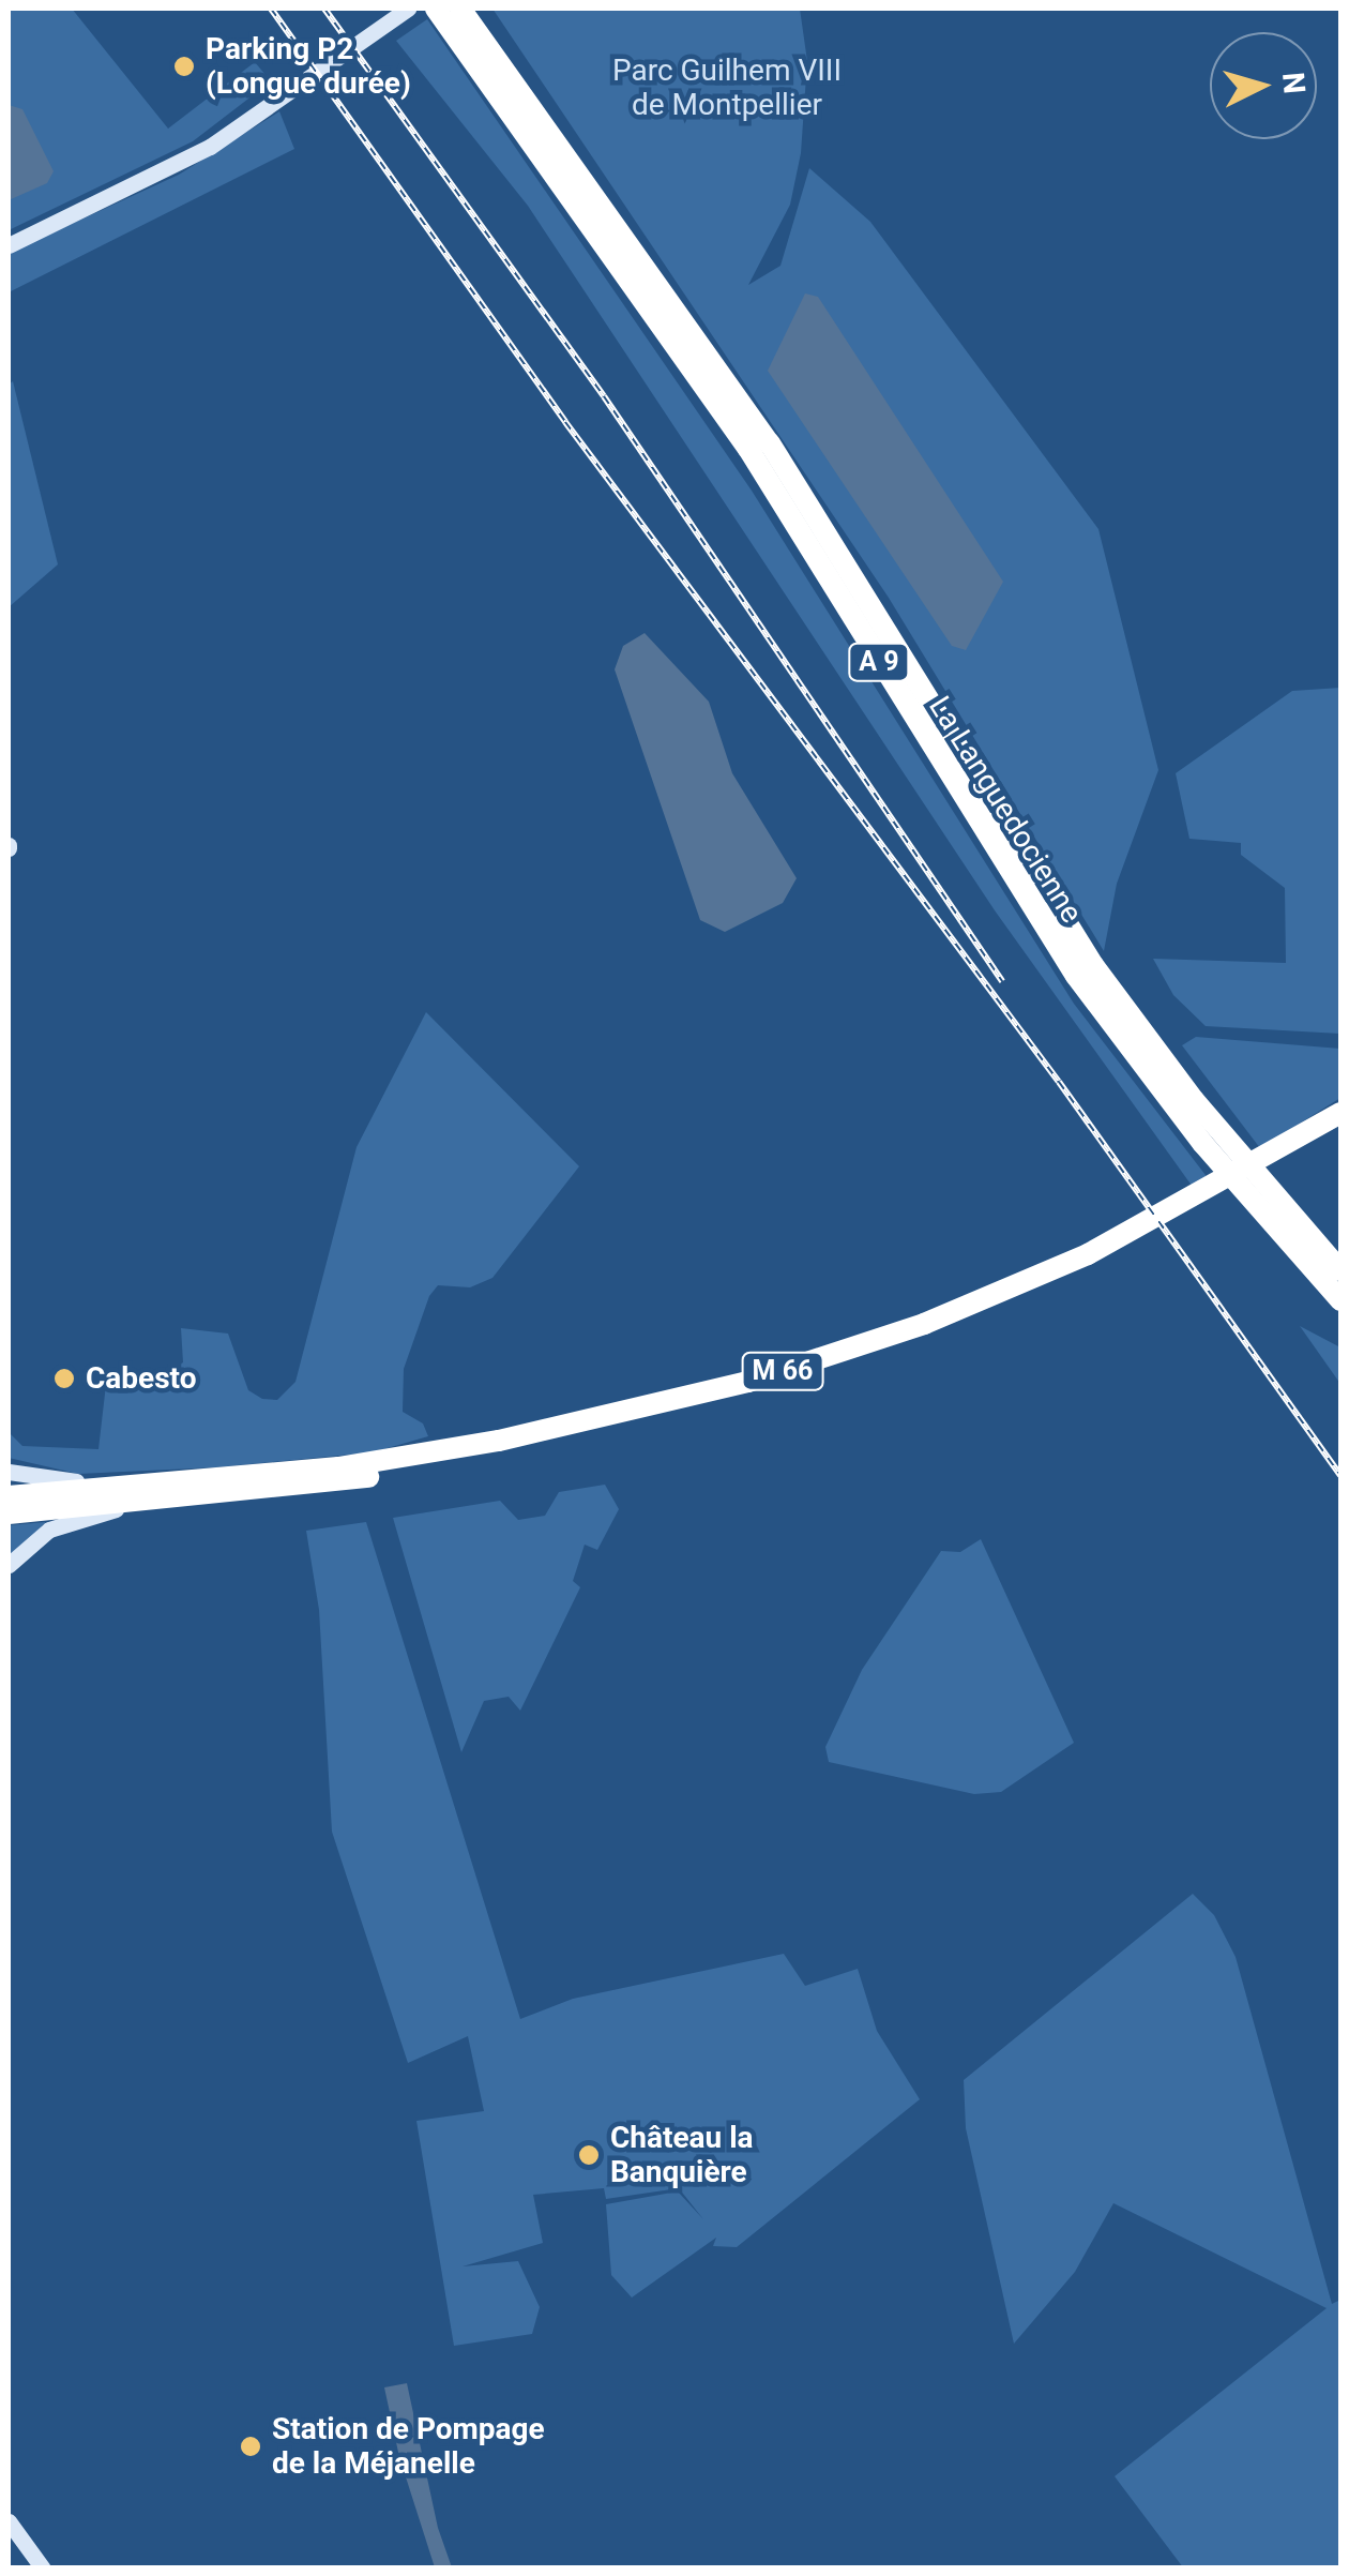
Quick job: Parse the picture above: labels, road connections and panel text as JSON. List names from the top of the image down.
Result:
{
  "streets": {
    "highway": ["A 9", "La Languedocienne", "M 66"]
  },
  "parks": ["Parc Guilhem VIII de Montpellier"],
  "places": [
    "Parking P2 (Longue durée)",
    "Cabesto",
    "Château la Banquière",
    "Station de Pompage de la Méjanelle"
  ],
  "north": "right"
}
